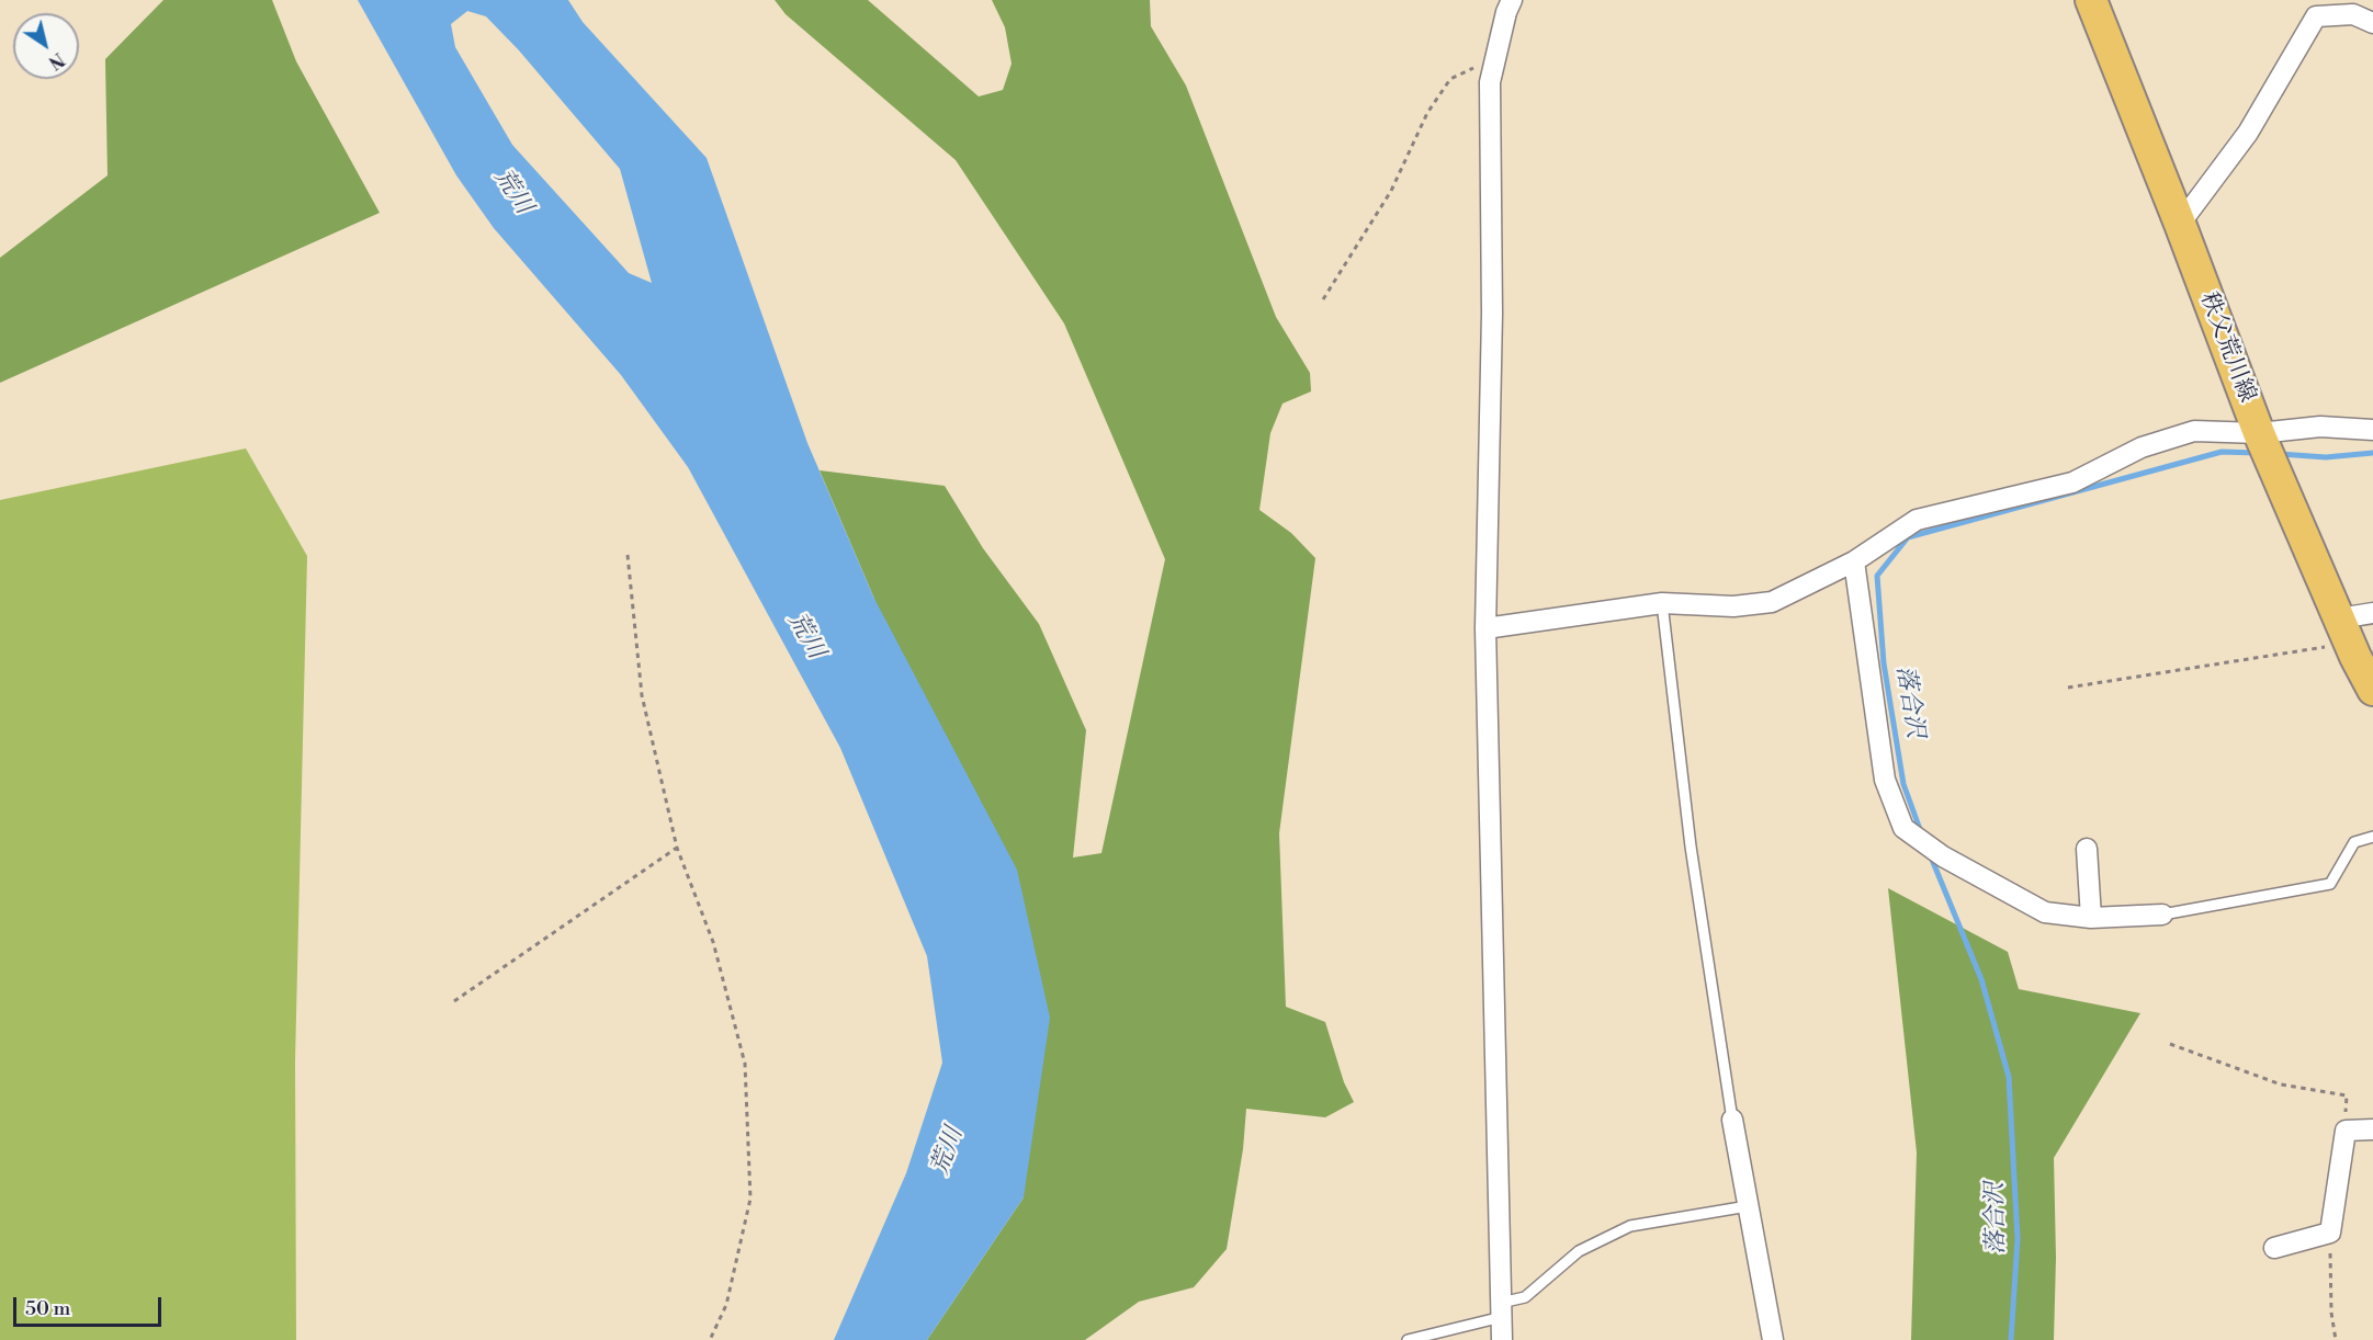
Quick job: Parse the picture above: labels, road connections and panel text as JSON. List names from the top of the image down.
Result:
{
  "streets": {
    "main road": ["秩父荒川線"]
  },
  "water": ["荒川", "落合沢"],
  "scale_bar": "50 m",
  "north": "bottom right"
}
